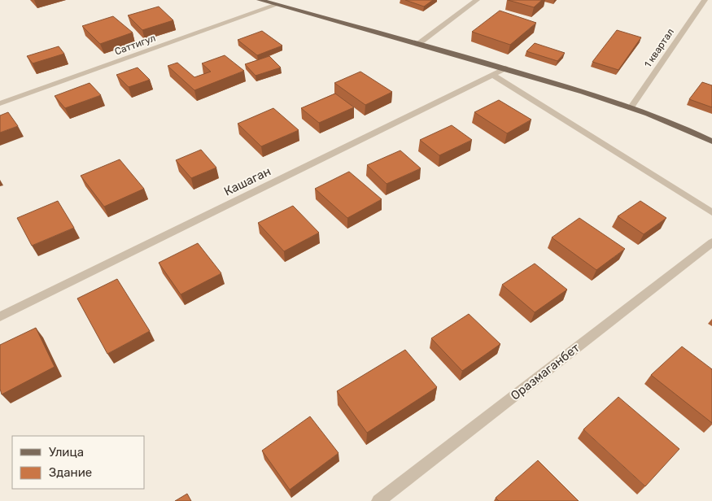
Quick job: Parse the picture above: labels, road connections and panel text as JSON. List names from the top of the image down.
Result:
{
  "streets": {
    "street": [
      "Саттигул",
      "1 квартал",
      "Кашаган",
      "Оразмаганбет"
    ]
  },
  "legend": ["Улица", "Здание"]
}
